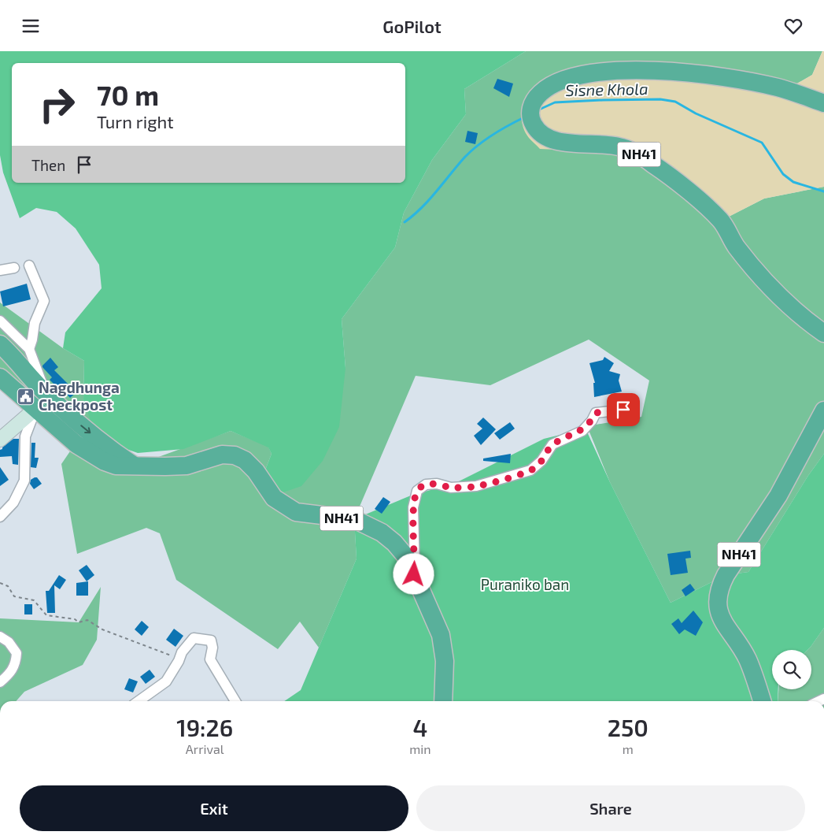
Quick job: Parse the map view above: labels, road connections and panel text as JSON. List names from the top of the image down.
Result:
{
  "streets": {
    "highway": ["NH41"]
  },
  "water": ["Sisne Khola"],
  "parks": ["Puraniko ban"],
  "places": {
    "public building": ["Nagdhunga Checkpost"]
  },
  "page": {
    "header": "GoPilot",
    "turn": ["70 m", "Turn right"],
    "then": "Then",
    "eta": [
      "19:26",
      "Arrival",
      "4",
      "min",
      "250",
      "m"
    ],
    "buttons": ["Exit", "Share"]
  }
}
